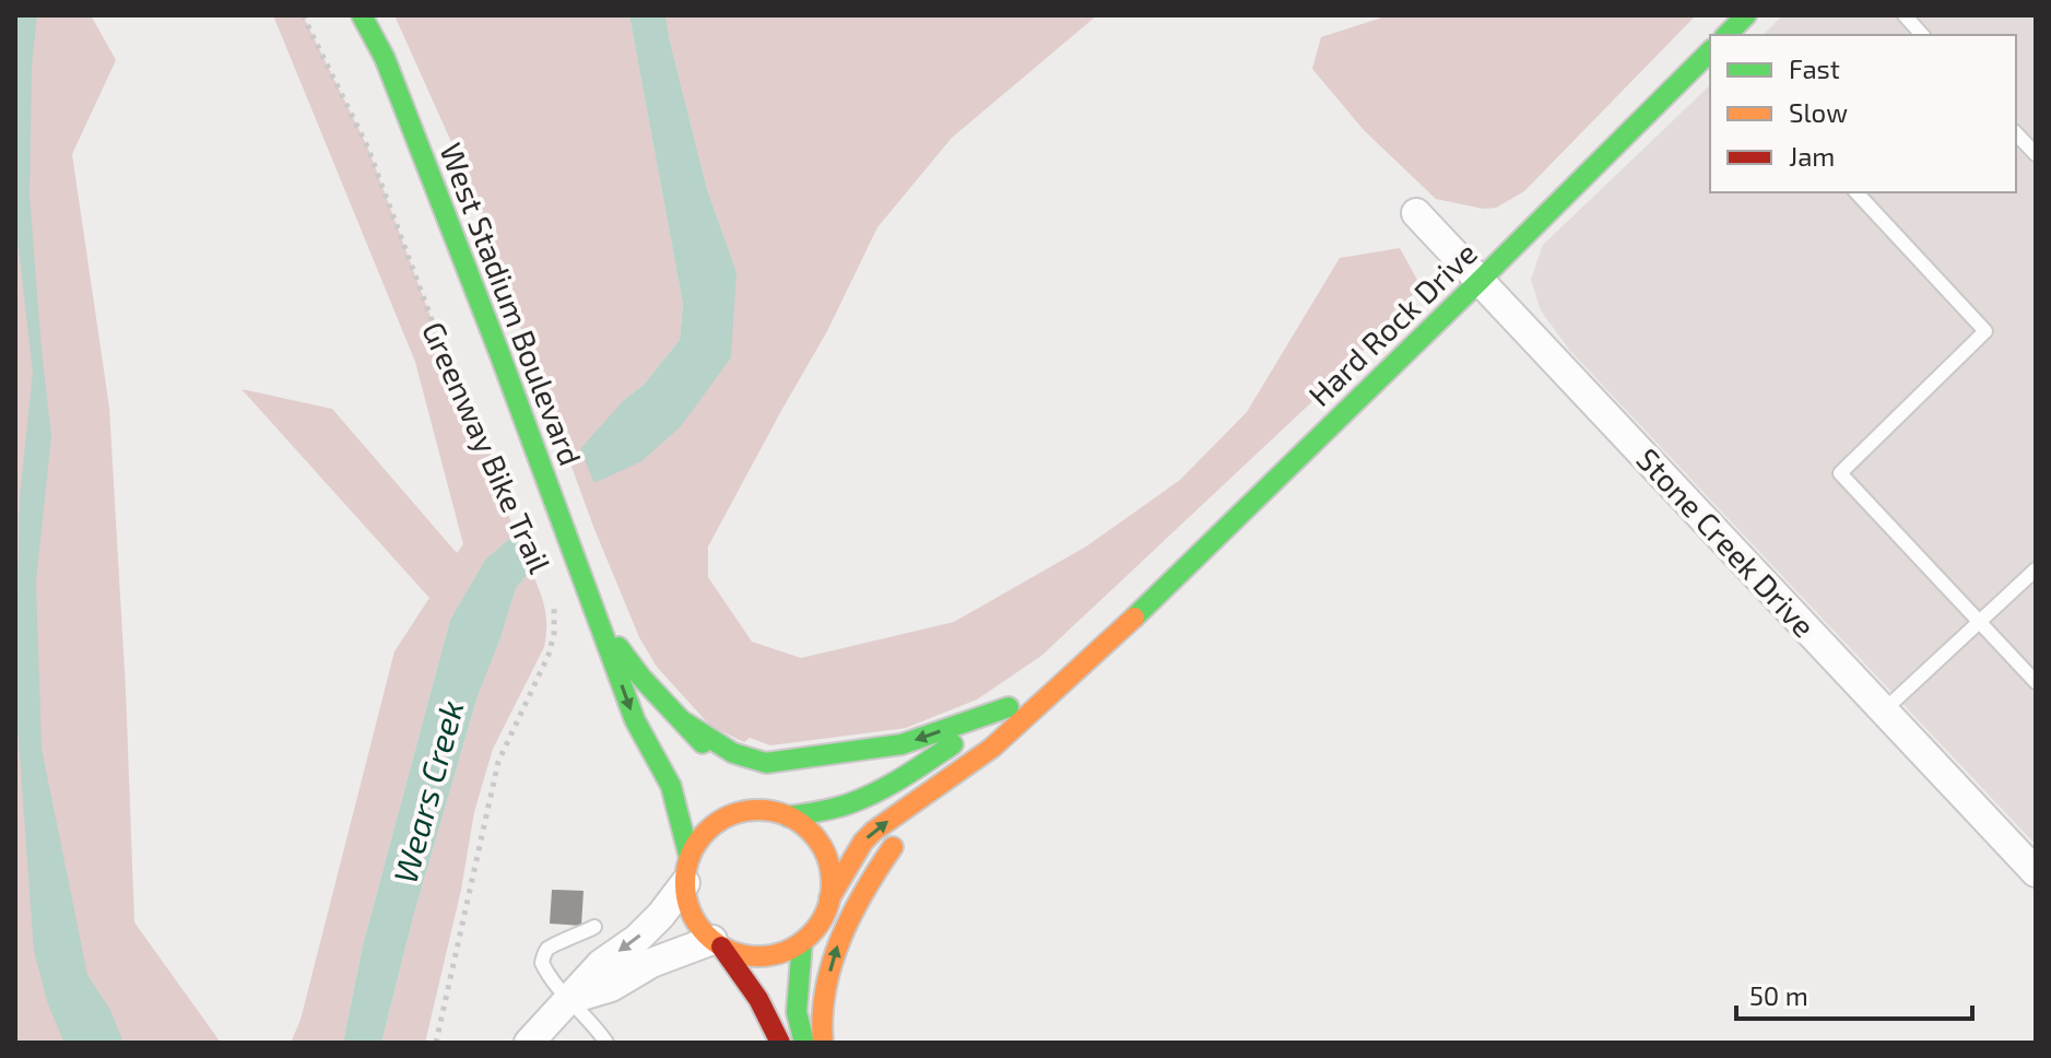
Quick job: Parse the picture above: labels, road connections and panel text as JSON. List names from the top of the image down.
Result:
{
  "streets": {
    "main road": ["West Stadium Boulevard", "Hard Rock Drive"],
    "street": ["Stone Creek Drive"],
    "path": ["Greenway Bike Trail"]
  },
  "crossings": [
    ["West Stadium Boulevard", "Hard Rock Drive"],
    ["Hard Rock Drive", "Stone Creek Drive"]
  ],
  "water": ["Wears Creek"],
  "legend": ["Fast", "Slow", "Jam"],
  "scale_bar": "50 m"
}
